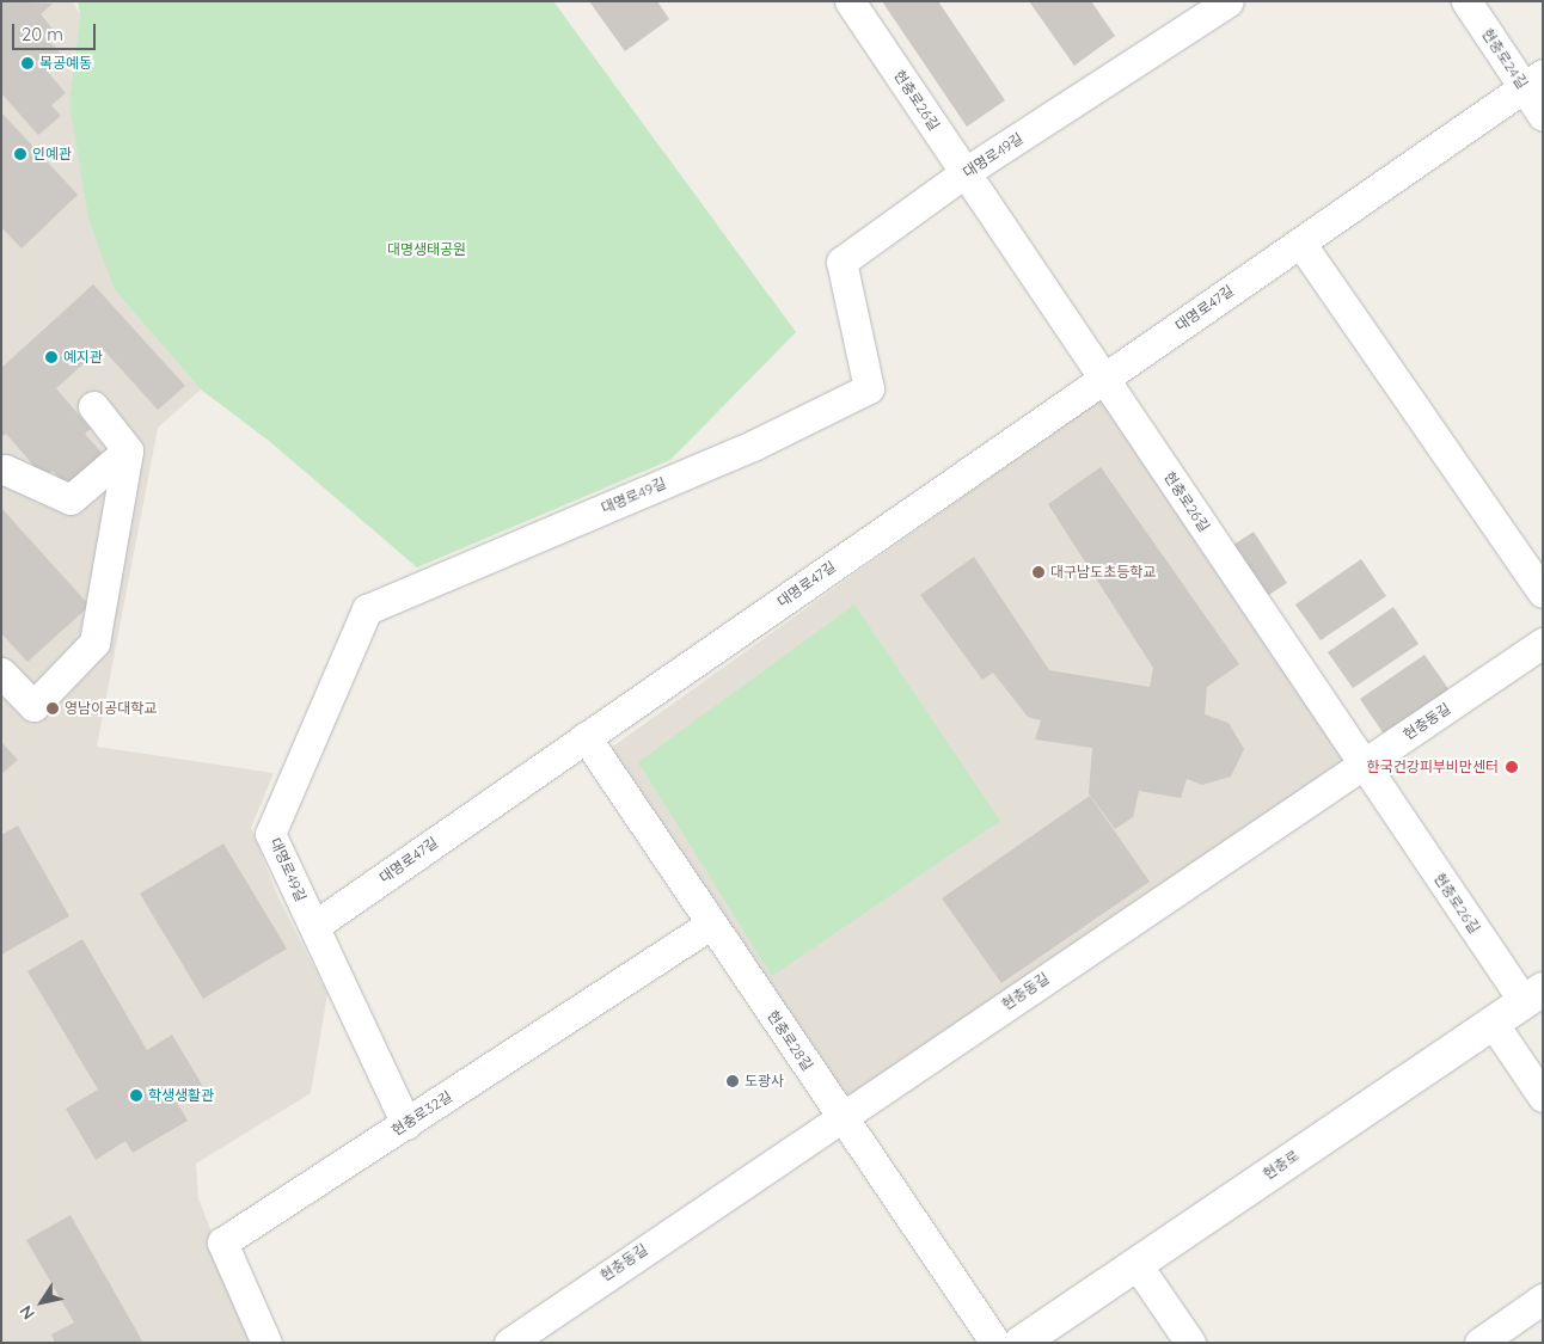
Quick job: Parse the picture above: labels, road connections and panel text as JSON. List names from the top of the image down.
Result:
{
  "streets": {
    "main road": ["현충로"],
    "street": [
      "현충로24길",
      "현충로26길",
      "대명로49길",
      "대명로47길",
      "현충동길",
      "현충로28길",
      "현충로32길"
    ]
  },
  "crossings": [
    ["현충로24길", "대명로47길"],
    ["현충로26길", "대명로49길"],
    ["현충로26길", "대명로47길"],
    ["현충로26길", "현충동길"],
    ["현충로26길", "현충로"],
    ["대명로49길", "대명로47길"],
    ["대명로49길", "현충로32길"],
    ["대명로47길", "현충로28길"],
    ["현충동길", "현충로28길"],
    ["현충로28길", "현충로32길"]
  ],
  "parks": ["대명생태공원"],
  "places": [
    "목공예동",
    "인예관",
    "예지관",
    "대구남도초등학교",
    "영남이공대학교",
    "한국건강피부비만센터",
    "도광사",
    "학생생활관"
  ],
  "scale_bar": "20 m",
  "north": "bottom left"
}
